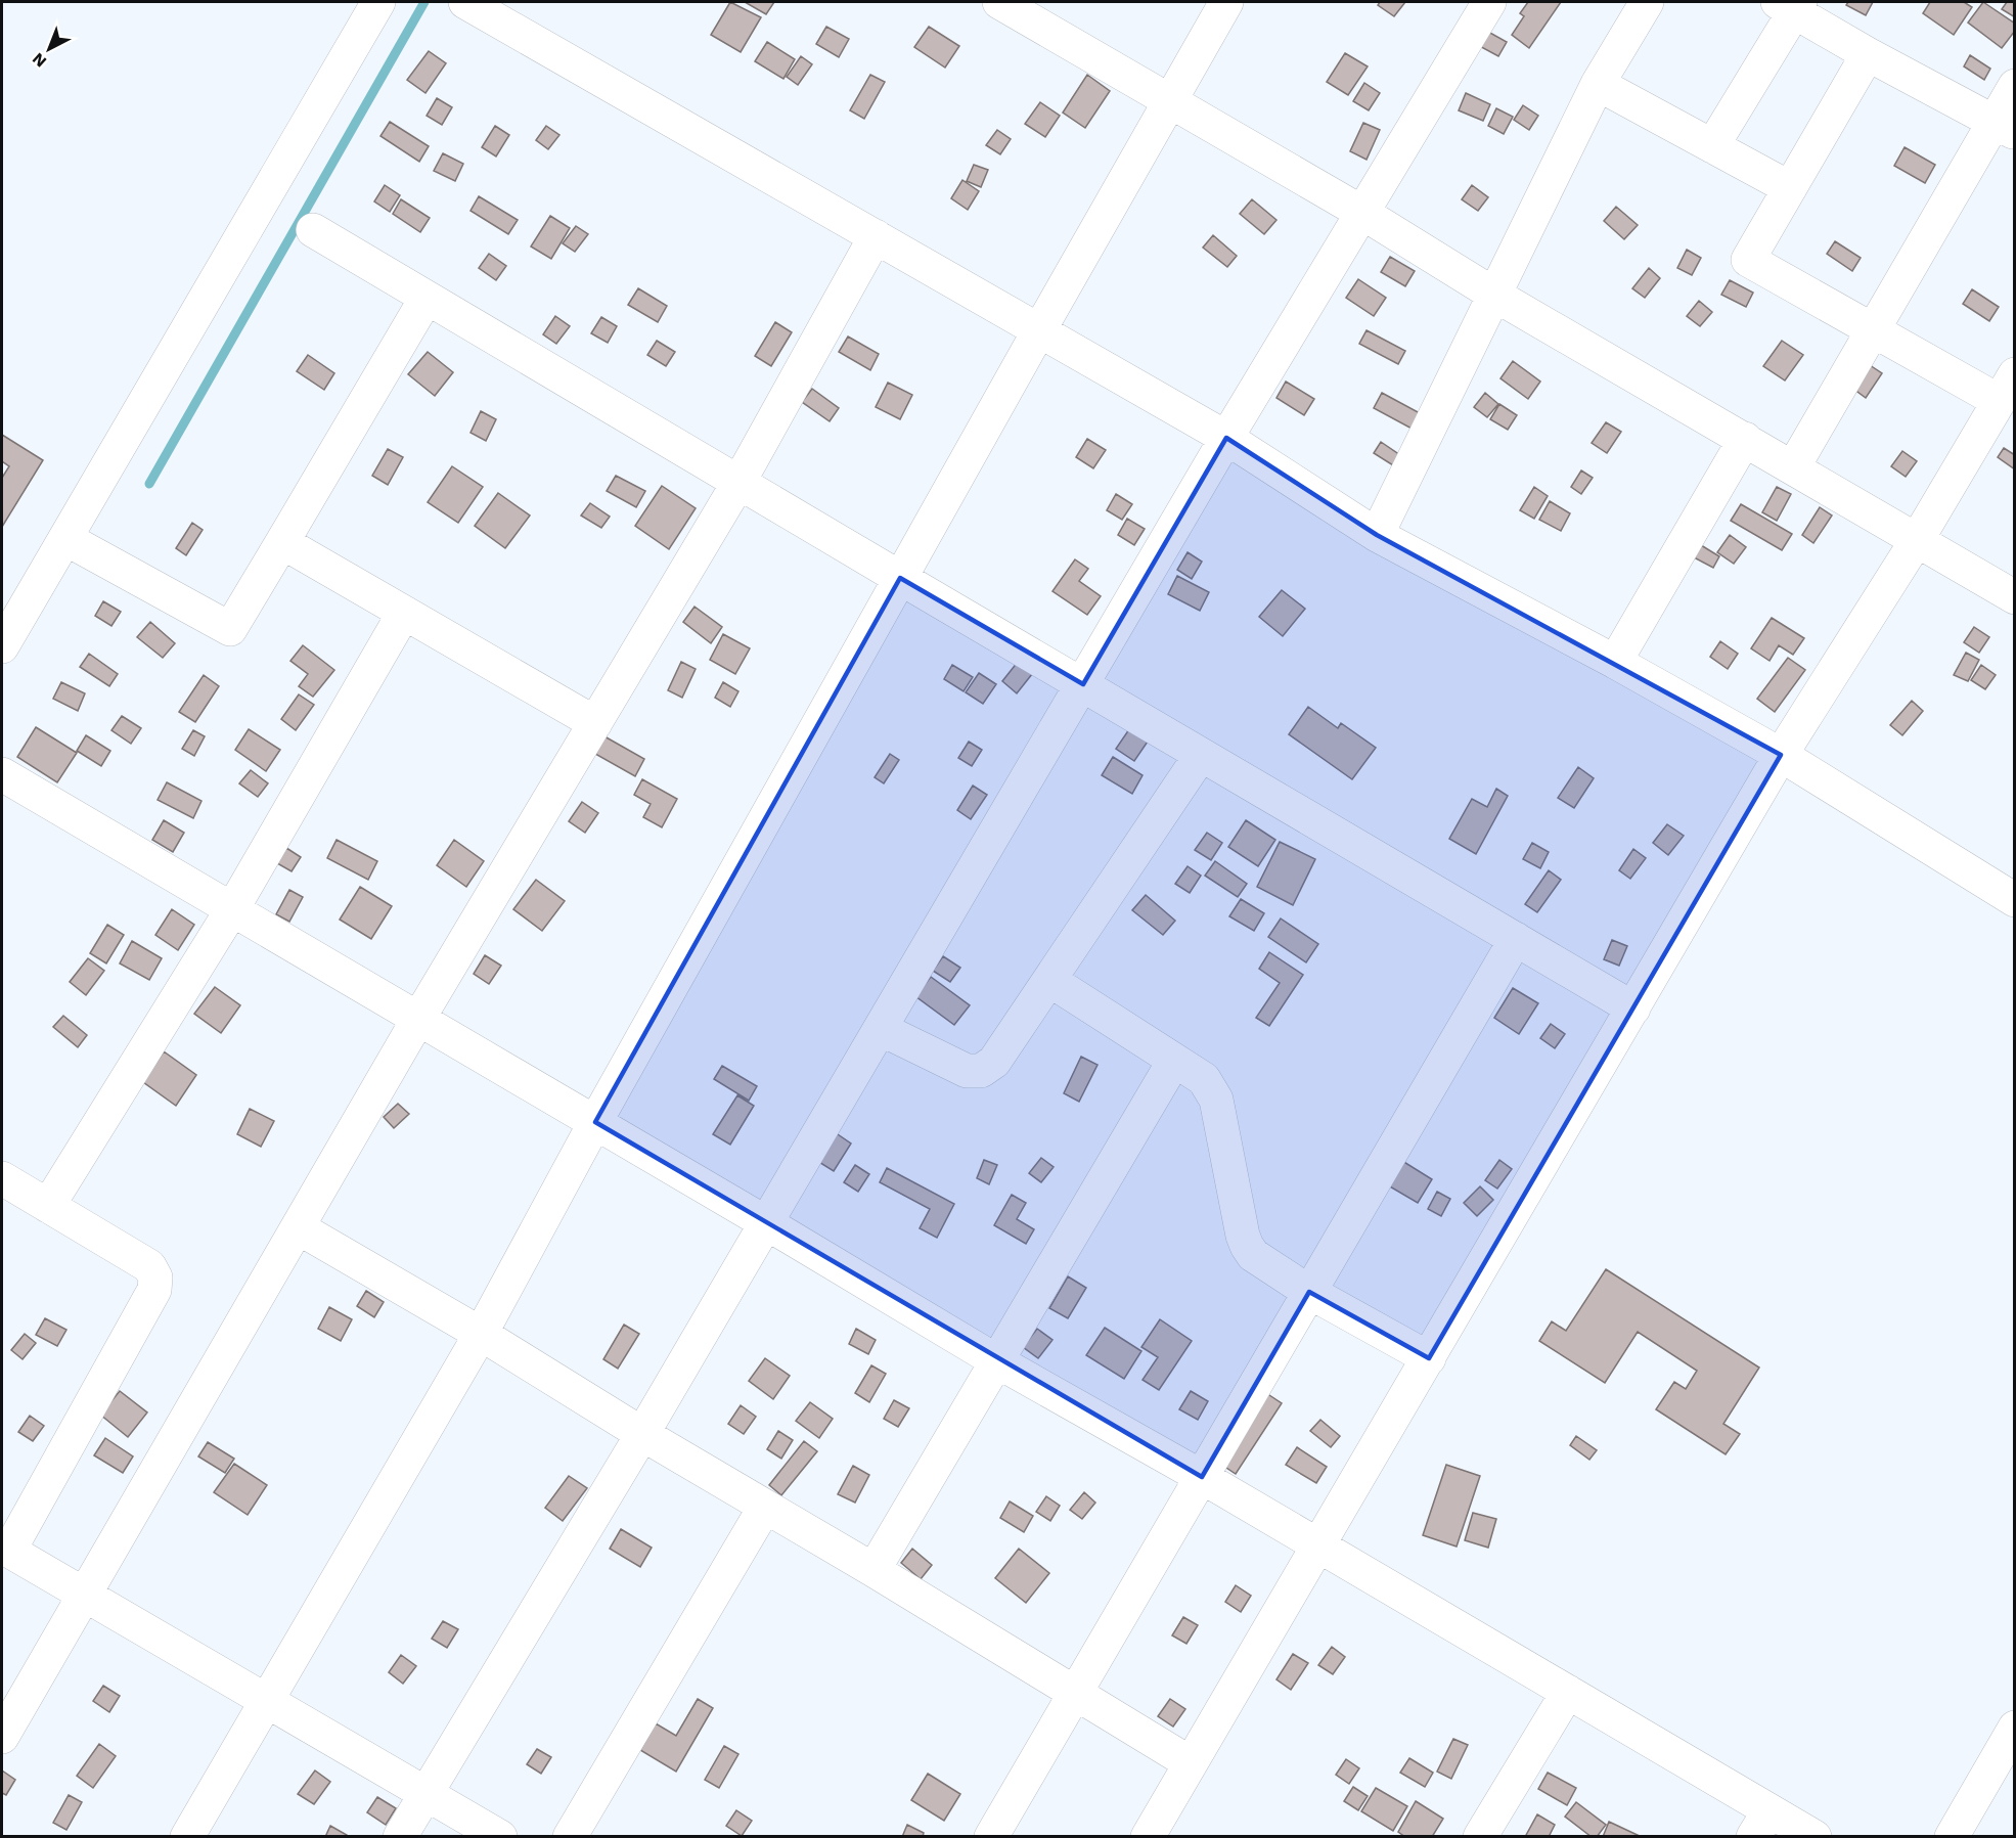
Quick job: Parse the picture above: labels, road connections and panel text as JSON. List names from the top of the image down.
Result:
{
  "north": "bottom left"
}
